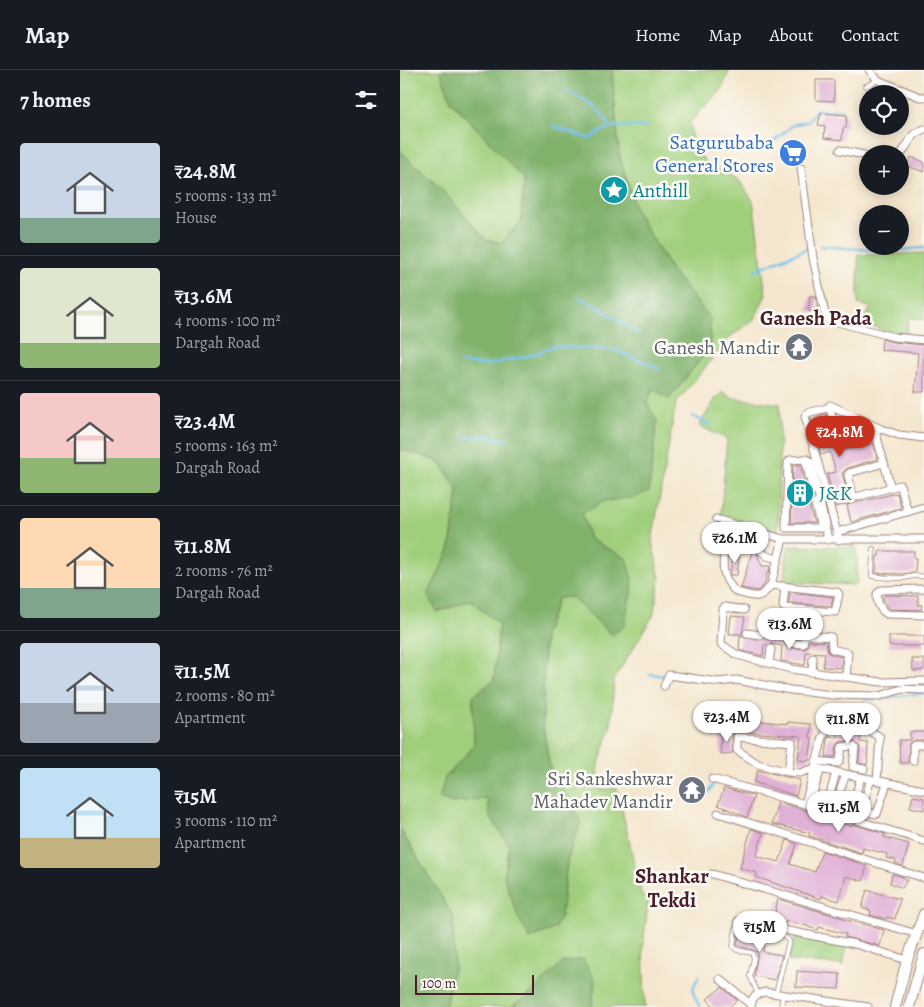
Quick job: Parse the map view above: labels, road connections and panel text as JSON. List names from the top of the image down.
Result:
{
  "districts": ["Ganesh Pada", "Shankar Tekdi"],
  "places": {
    "supermarket": ["Satgurubaba General Stores"],
    "place": ["Anthill"],
    "temple": ["Ganesh Mandir", "Sri Sankeshwar Mahadev Mandir"],
    "building": ["J&K"]
  },
  "scale_bar": "100 m",
  "page": {
    "header": "Map",
    "nav": [
      "Home",
      "Map",
      "About",
      "Contact"
    ],
    "heading": "7 homes",
    "map_buttons": ["+", "−"],
    "list": [
      {
        "name": "₹24.8M",
        "note": "5 rooms · 133 m² · House"
      },
      {
        "name": "₹13.6M",
        "note": "4 rooms · 100 m² · Dargah Road"
      },
      {
        "name": "₹23.4M",
        "note": "5 rooms · 163 m² · Dargah Road"
      },
      {
        "name": "₹11.8M",
        "note": "2 rooms · 76 m² · Dargah Road"
      },
      {
        "name": "₹11.5M",
        "note": "2 rooms · 80 m² · Apartment"
      },
      {
        "name": "₹15M",
        "note": "3 rooms · 110 m² · Apartment"
      }
    ],
    "price": [
      "₹24.8M",
      "₹26.1M",
      "₹13.6M",
      "₹23.4M",
      "₹11.8M",
      "₹11.5M",
      "₹15M"
    ],
    "scale": "100 m"
  }
}
